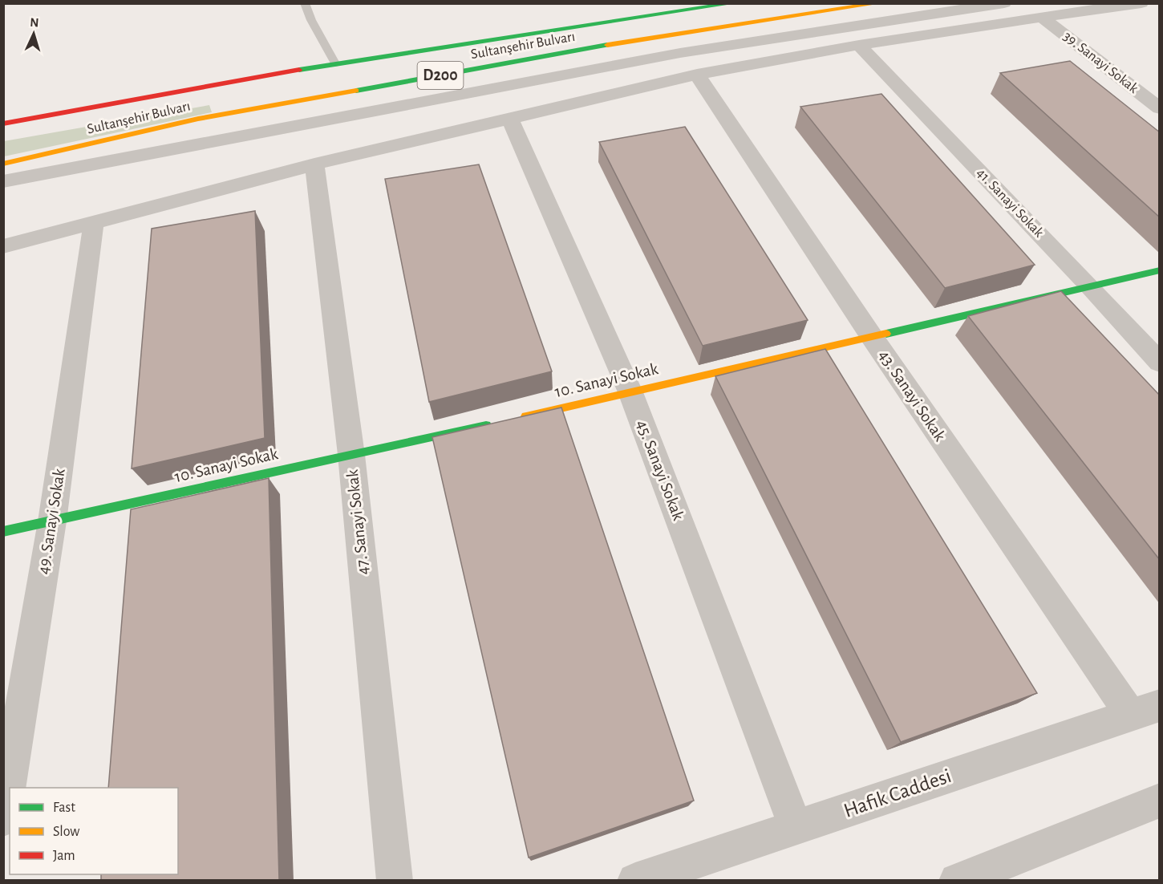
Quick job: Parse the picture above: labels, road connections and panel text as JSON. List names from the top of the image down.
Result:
{
  "streets": {
    "main road": ["Sultanşehir Bulvarı", "D200", "10. Sanayi Sokak"],
    "street": [
      "39. Sanayi Sokak",
      "41. Sanayi Sokak",
      "43. Sanayi Sokak",
      "45. Sanayi Sokak",
      "49. Sanayi Sokak",
      "47. Sanayi Sokak",
      "Hafik Caddesi"
    ]
  },
  "crossings": [
    ["41. Sanayi Sokak", "10. Sanayi Sokak"],
    ["10. Sanayi Sokak", "43. Sanayi Sokak"],
    ["10. Sanayi Sokak", "45. Sanayi Sokak"],
    ["10. Sanayi Sokak", "49. Sanayi Sokak"],
    ["10. Sanayi Sokak", "47. Sanayi Sokak"],
    ["43. Sanayi Sokak", "Hafik Caddesi"],
    ["45. Sanayi Sokak", "Hafik Caddesi"]
  ],
  "legend": ["Fast", "Slow", "Jam"],
  "north": "top"
}
